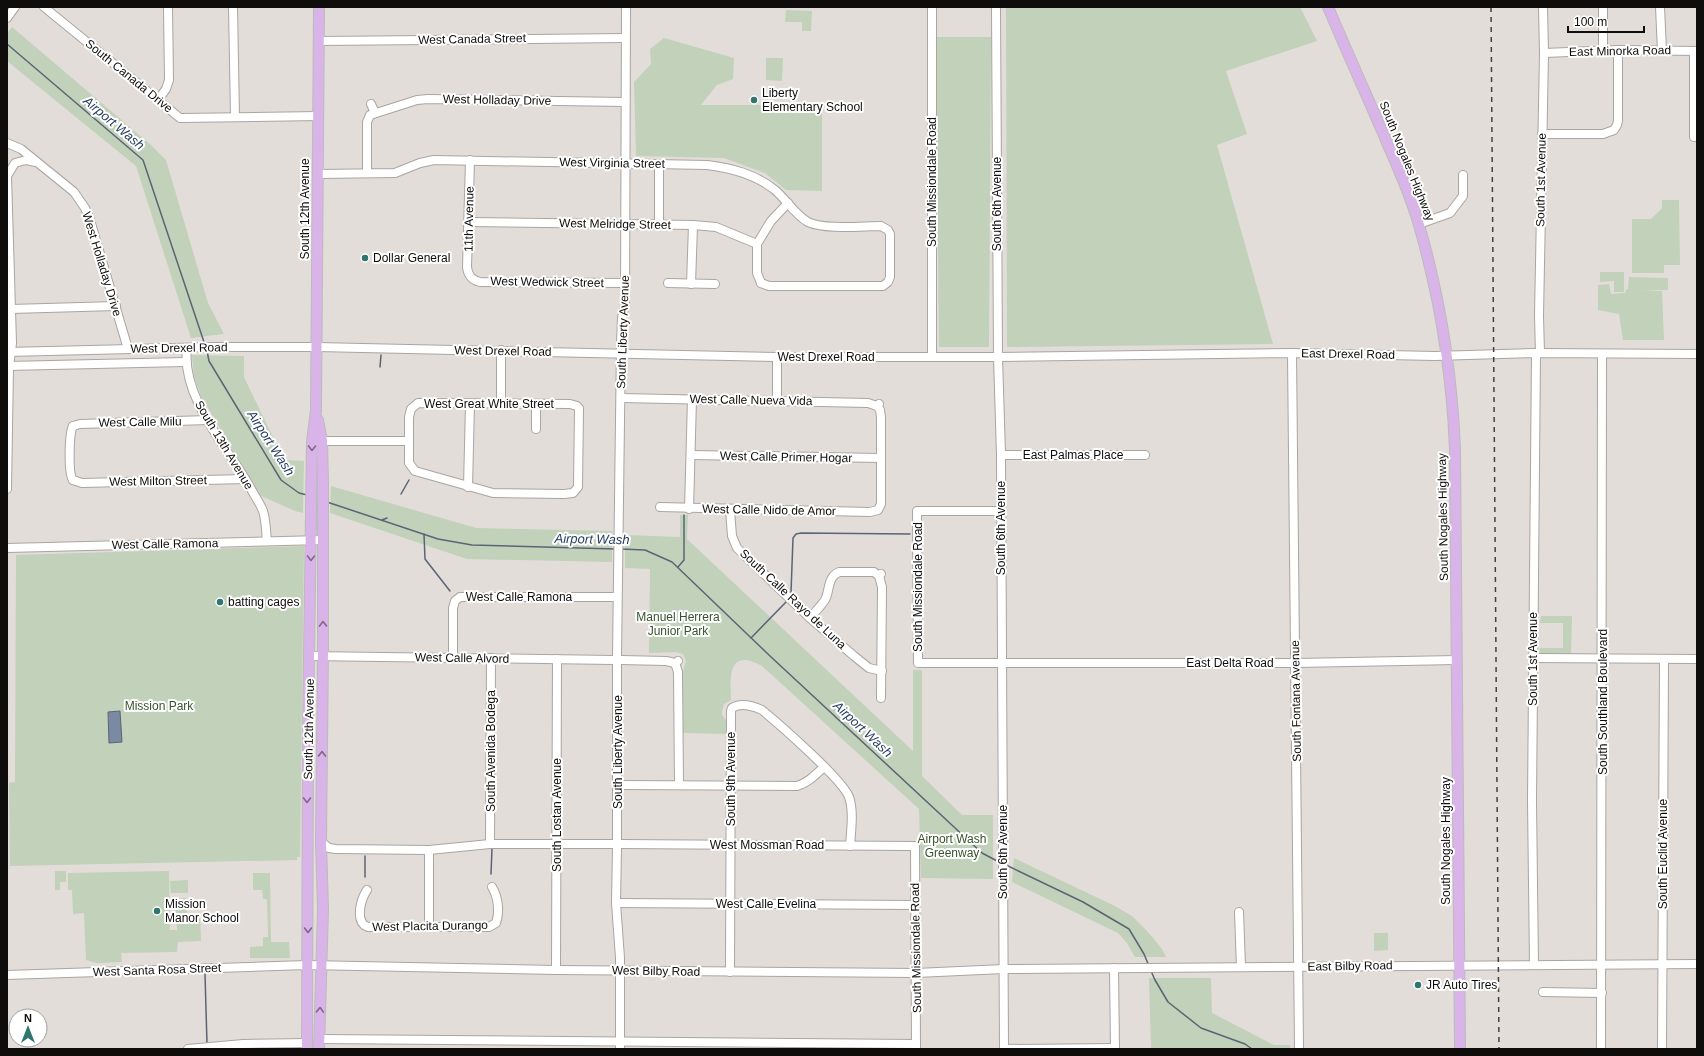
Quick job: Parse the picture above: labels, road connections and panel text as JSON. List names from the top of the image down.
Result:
{
  "streets": {
    "main road": ["South Nogales Highway", "South 12th Avenue"],
    "street": [
      "West Canada Street",
      "East Minorka Road",
      "South Canada Drive",
      "West Holladay Drive",
      "West Virginia Street",
      "South 1st Avenue",
      "South Missiondale Road",
      "South 6th Avenue",
      "11th Avenue",
      "West Melridge Street",
      "West Wedwick Street",
      "South Liberty Avenue",
      "West Drexel Road",
      "East Drexel Road",
      "West Calle Nueva Vida",
      "West Great White Street",
      "West Calle Milu",
      "South 13th Avenue",
      "East Palmas Place",
      "West Calle Primer Hogar",
      "West Milton Street",
      "West Calle Nido de Amor",
      "West Calle Ramona",
      "South Calle Rayo de Luna",
      "West Calle Alvord",
      "East Delta Road",
      "South Fontana Avenue",
      "South Southland Boulevard",
      "South Avenida Bodega",
      "South 9th Avenue",
      "South Lostan Avenue",
      "West Mossman Road",
      "South Euclid Avenue",
      "West Calle Evelina",
      "West Placita Durango",
      "East Bilby Road",
      "West Santa Rosa Street",
      "West Bilby Road"
    ]
  },
  "crossings": [
    ["West Canada Street", "South 12th Avenue"],
    ["West Canada Street", "South Liberty Avenue"],
    ["East Minorka Road", "South 1st Avenue"],
    ["South Canada Drive", "South 12th Avenue"],
    ["West Holladay Drive", "South Liberty Avenue"],
    ["West Holladay Drive", "West Drexel Road"],
    ["South Nogales Highway", "East Drexel Road"],
    ["South Nogales Highway", "East Delta Road"],
    ["South Nogales Highway", "East Bilby Road"],
    ["West Virginia Street", "South 12th Avenue"],
    ["West Virginia Street", "11th Avenue"],
    ["West Virginia Street", "West Melridge Street"],
    ["West Virginia Street", "South Liberty Avenue"],
    ["South 1st Avenue", "East Drexel Road"],
    ["South 1st Avenue", "East Bilby Road"],
    ["South Missiondale Road", "South 6th Avenue"],
    ["South Missiondale Road", "West Drexel Road"],
    ["South Missiondale Road", "East Delta Road"],
    ["South Missiondale Road", "West Mossman Road"],
    ["South Missiondale Road", "West Calle Evelina"],
    ["South Missiondale Road", "West Bilby Road"],
    ["South 6th Avenue", "West Drexel Road"],
    ["South 6th Avenue", "East Drexel Road"],
    ["South 6th Avenue", "East Palmas Place"],
    ["South 6th Avenue", "East Delta Road"],
    ["South 6th Avenue", "East Bilby Road"],
    ["South 6th Avenue", "West Bilby Road"],
    ["South 12th Avenue", "West Drexel Road"],
    ["South 12th Avenue", "West Calle Ramona"],
    ["South 12th Avenue", "West Calle Alvord"],
    ["South 12th Avenue", "West Santa Rosa Street"],
    ["South 12th Avenue", "West Bilby Road"],
    ["11th Avenue", "West Melridge Street"],
    ["11th Avenue", "West Wedwick Street"],
    ["West Melridge Street", "South Liberty Avenue"],
    ["West Wedwick Street", "South Liberty Avenue"],
    ["South Liberty Avenue", "West Drexel Road"],
    ["South Liberty Avenue", "West Calle Nueva Vida"],
    ["South Liberty Avenue", "West Calle Ramona"],
    ["South Liberty Avenue", "West Calle Alvord"],
    ["South Liberty Avenue", "West Mossman Road"],
    ["South Liberty Avenue", "West Calle Evelina"],
    ["South Liberty Avenue", "West Bilby Road"],
    ["West Drexel Road", "East Drexel Road"],
    ["West Drexel Road", "South 13th Avenue"],
    ["East Drexel Road", "South Fontana Avenue"],
    ["East Drexel Road", "South Southland Boulevard"],
    ["West Calle Nueva Vida", "West Calle Primer Hogar"],
    ["West Calle Nueva Vida", "West Calle Nido de Amor"],
    ["West Calle Milu", "South 13th Avenue"],
    ["West Calle Milu", "West Milton Street"],
    ["South 13th Avenue", "West Milton Street"],
    ["South 13th Avenue", "West Calle Ramona"],
    ["West Calle Primer Hogar", "West Calle Nido de Amor"],
    ["West Calle Nido de Amor", "South Calle Rayo de Luna"],
    ["West Calle Ramona", "West Calle Alvord"],
    ["West Calle Alvord", "South Avenida Bodega"],
    ["West Calle Alvord", "South Lostan Avenue"],
    ["East Delta Road", "South Fontana Avenue"],
    ["South Fontana Avenue", "East Bilby Road"],
    ["South Southland Boulevard", "East Bilby Road"],
    ["South Avenida Bodega", "West Mossman Road"],
    ["South 9th Avenue", "West Mossman Road"],
    ["South 9th Avenue", "West Calle Evelina"],
    ["South 9th Avenue", "West Bilby Road"],
    ["South Lostan Avenue", "West Mossman Road"],
    ["South Lostan Avenue", "West Bilby Road"],
    ["South Euclid Avenue", "East Bilby Road"],
    ["East Bilby Road", "West Bilby Road"],
    ["West Santa Rosa Street", "West Bilby Road"]
  ],
  "water": ["Airport Wash"],
  "parks": ["Manuel Herrera Junior Park", "Mission Park", "Airport Wash Greenway"],
  "places": [
    "Liberty Elementary School",
    "Dollar General",
    "batting cages",
    "Mission Manor School",
    "JR Auto Tires"
  ],
  "scale_bar": "100 m",
  "north": "top"
}
